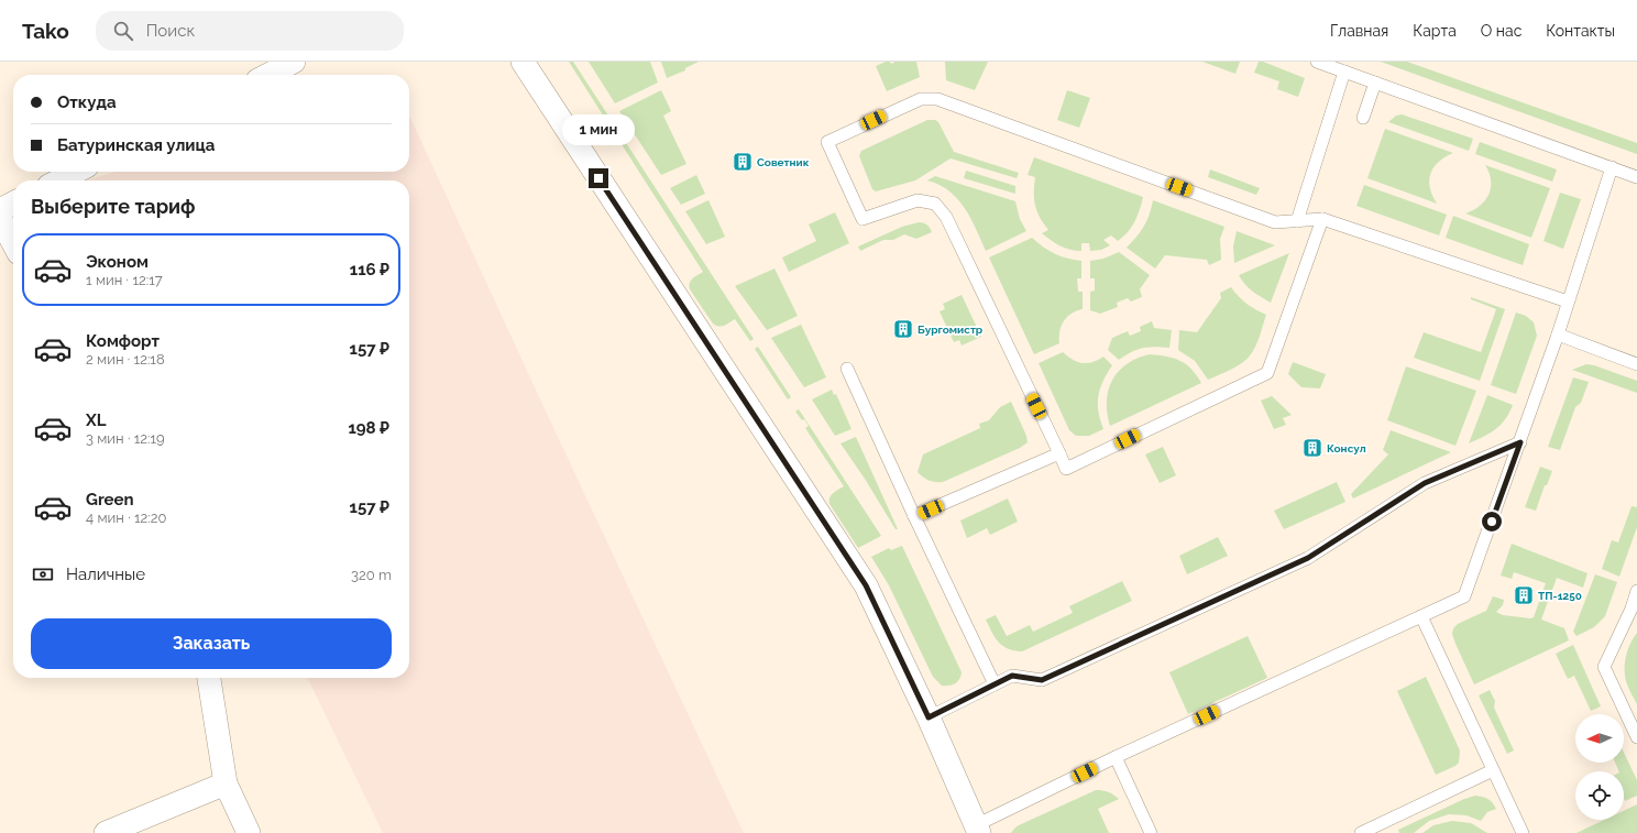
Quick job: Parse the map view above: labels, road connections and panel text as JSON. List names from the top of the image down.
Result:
{
  "places": {
    "building": [
      "Советник",
      "Бургомистр",
      "Консул",
      "ТП-1250"
    ]
  },
  "north": "left",
  "page": {
    "header": "Tako",
    "search": "Поиск",
    "nav": [
      "Главная",
      "Карта",
      "О нас",
      "Контакты"
    ],
    "banner": ["Откуда", "Батуринская улица"],
    "bubble": "1 мин",
    "heading": "Выберите тариф",
    "list": [
      {
        "name": "Эконом",
        "note": "1 мин · 12:17",
        "value": "116 ₽"
      },
      {
        "name": "Комфорт",
        "note": "2 мин · 12:18",
        "value": "157 ₽"
      },
      {
        "name": "XL",
        "note": "3 мин · 12:19",
        "value": "198 ₽"
      },
      {
        "name": "Green",
        "note": "4 мин · 12:20",
        "value": "157 ₽"
      }
    ],
    "pay": ["Наличные", "320 m"],
    "buttons": "Заказать"
  }
}
